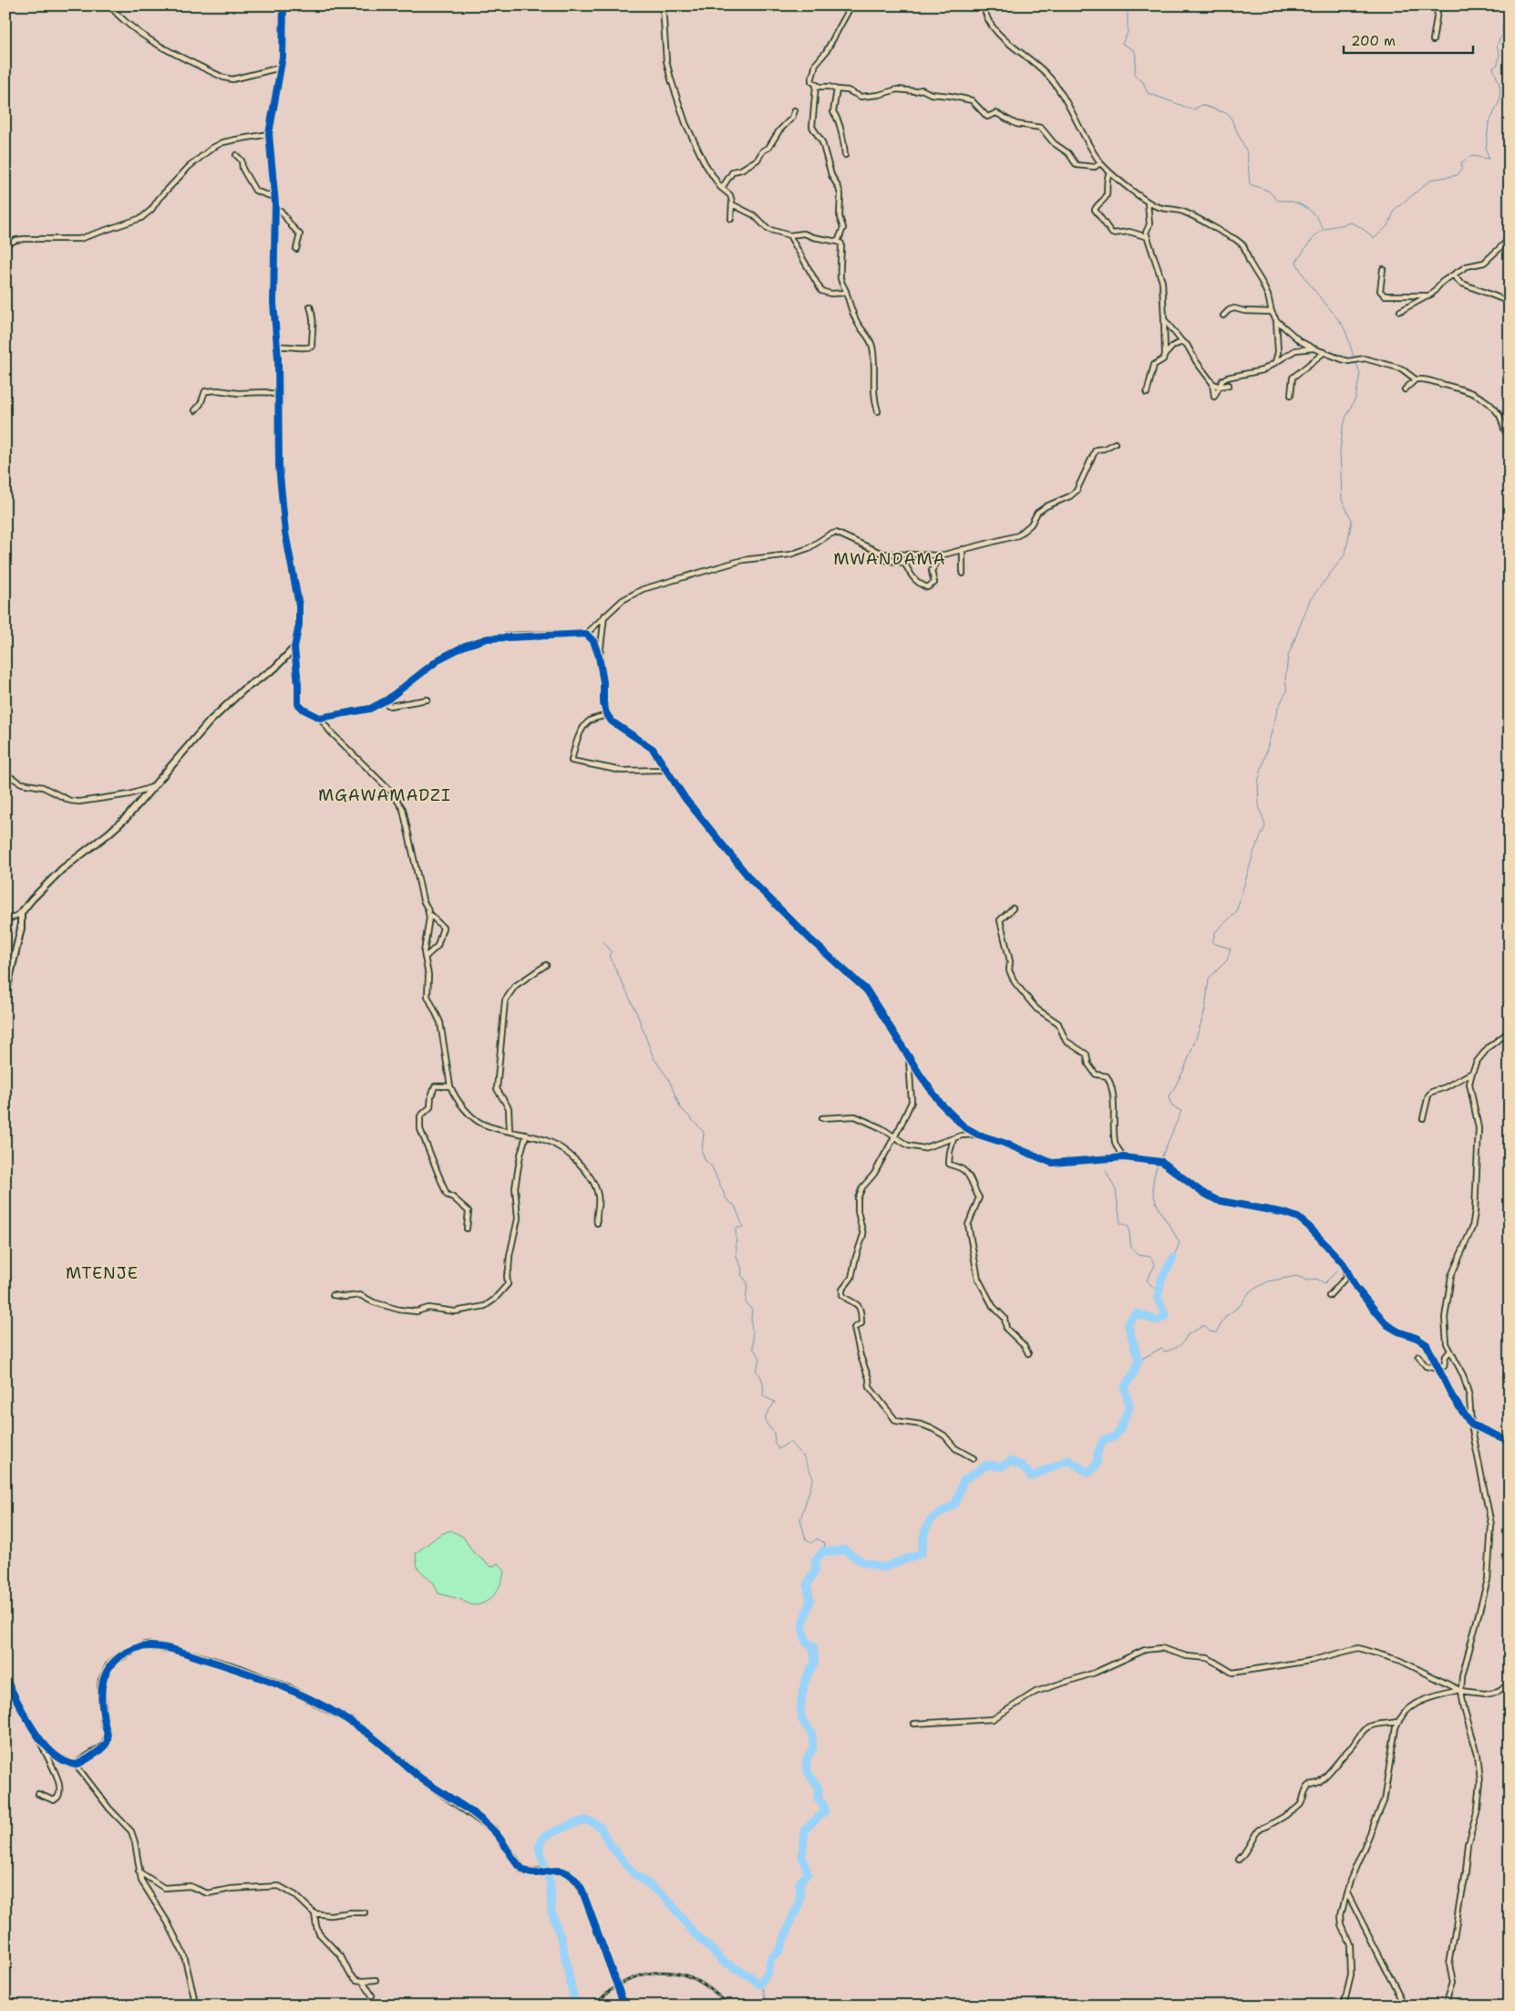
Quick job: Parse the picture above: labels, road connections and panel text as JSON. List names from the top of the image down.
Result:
{
  "districts": ["MWANDAMA", "MGAWAMADZI", "MTENJE"],
  "scale_bar": "200 m"
}
